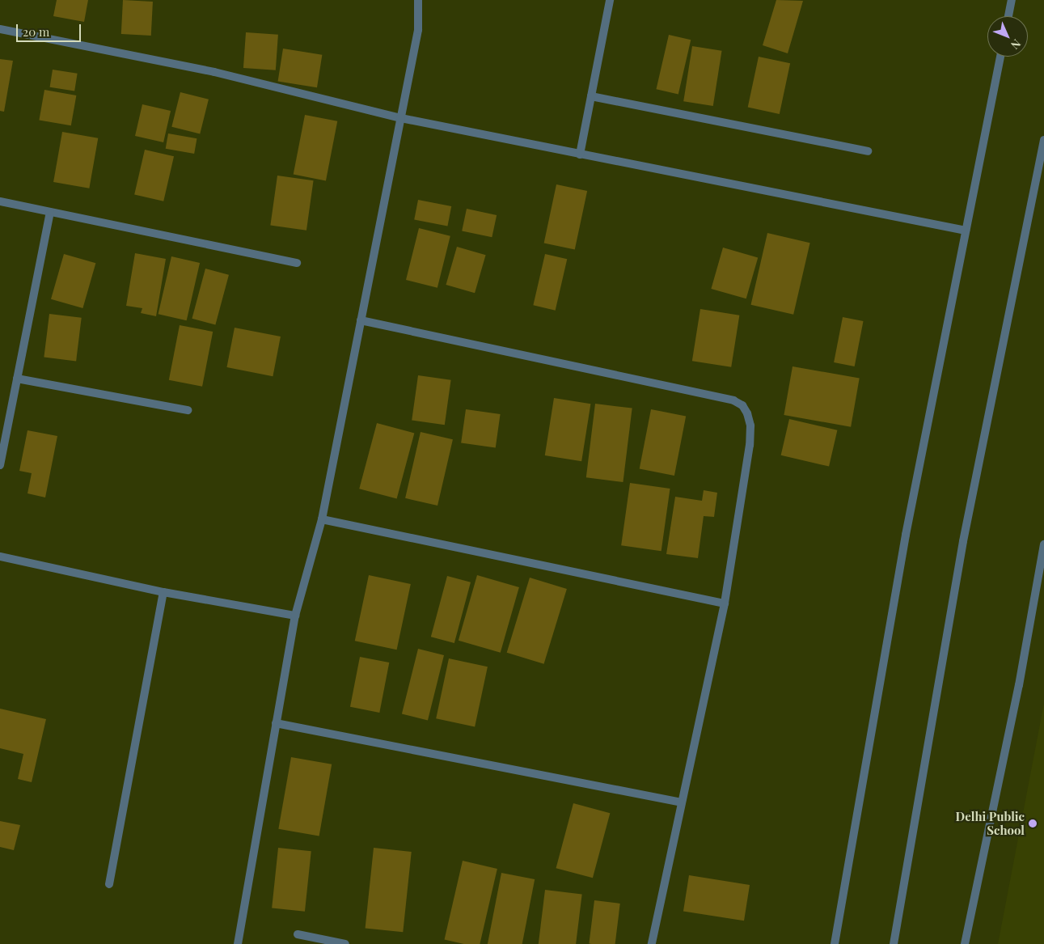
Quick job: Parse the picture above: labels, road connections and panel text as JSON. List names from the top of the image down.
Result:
{
  "places": ["Delhi Public School"],
  "scale_bar": "20 m",
  "north": "bottom right"
}
